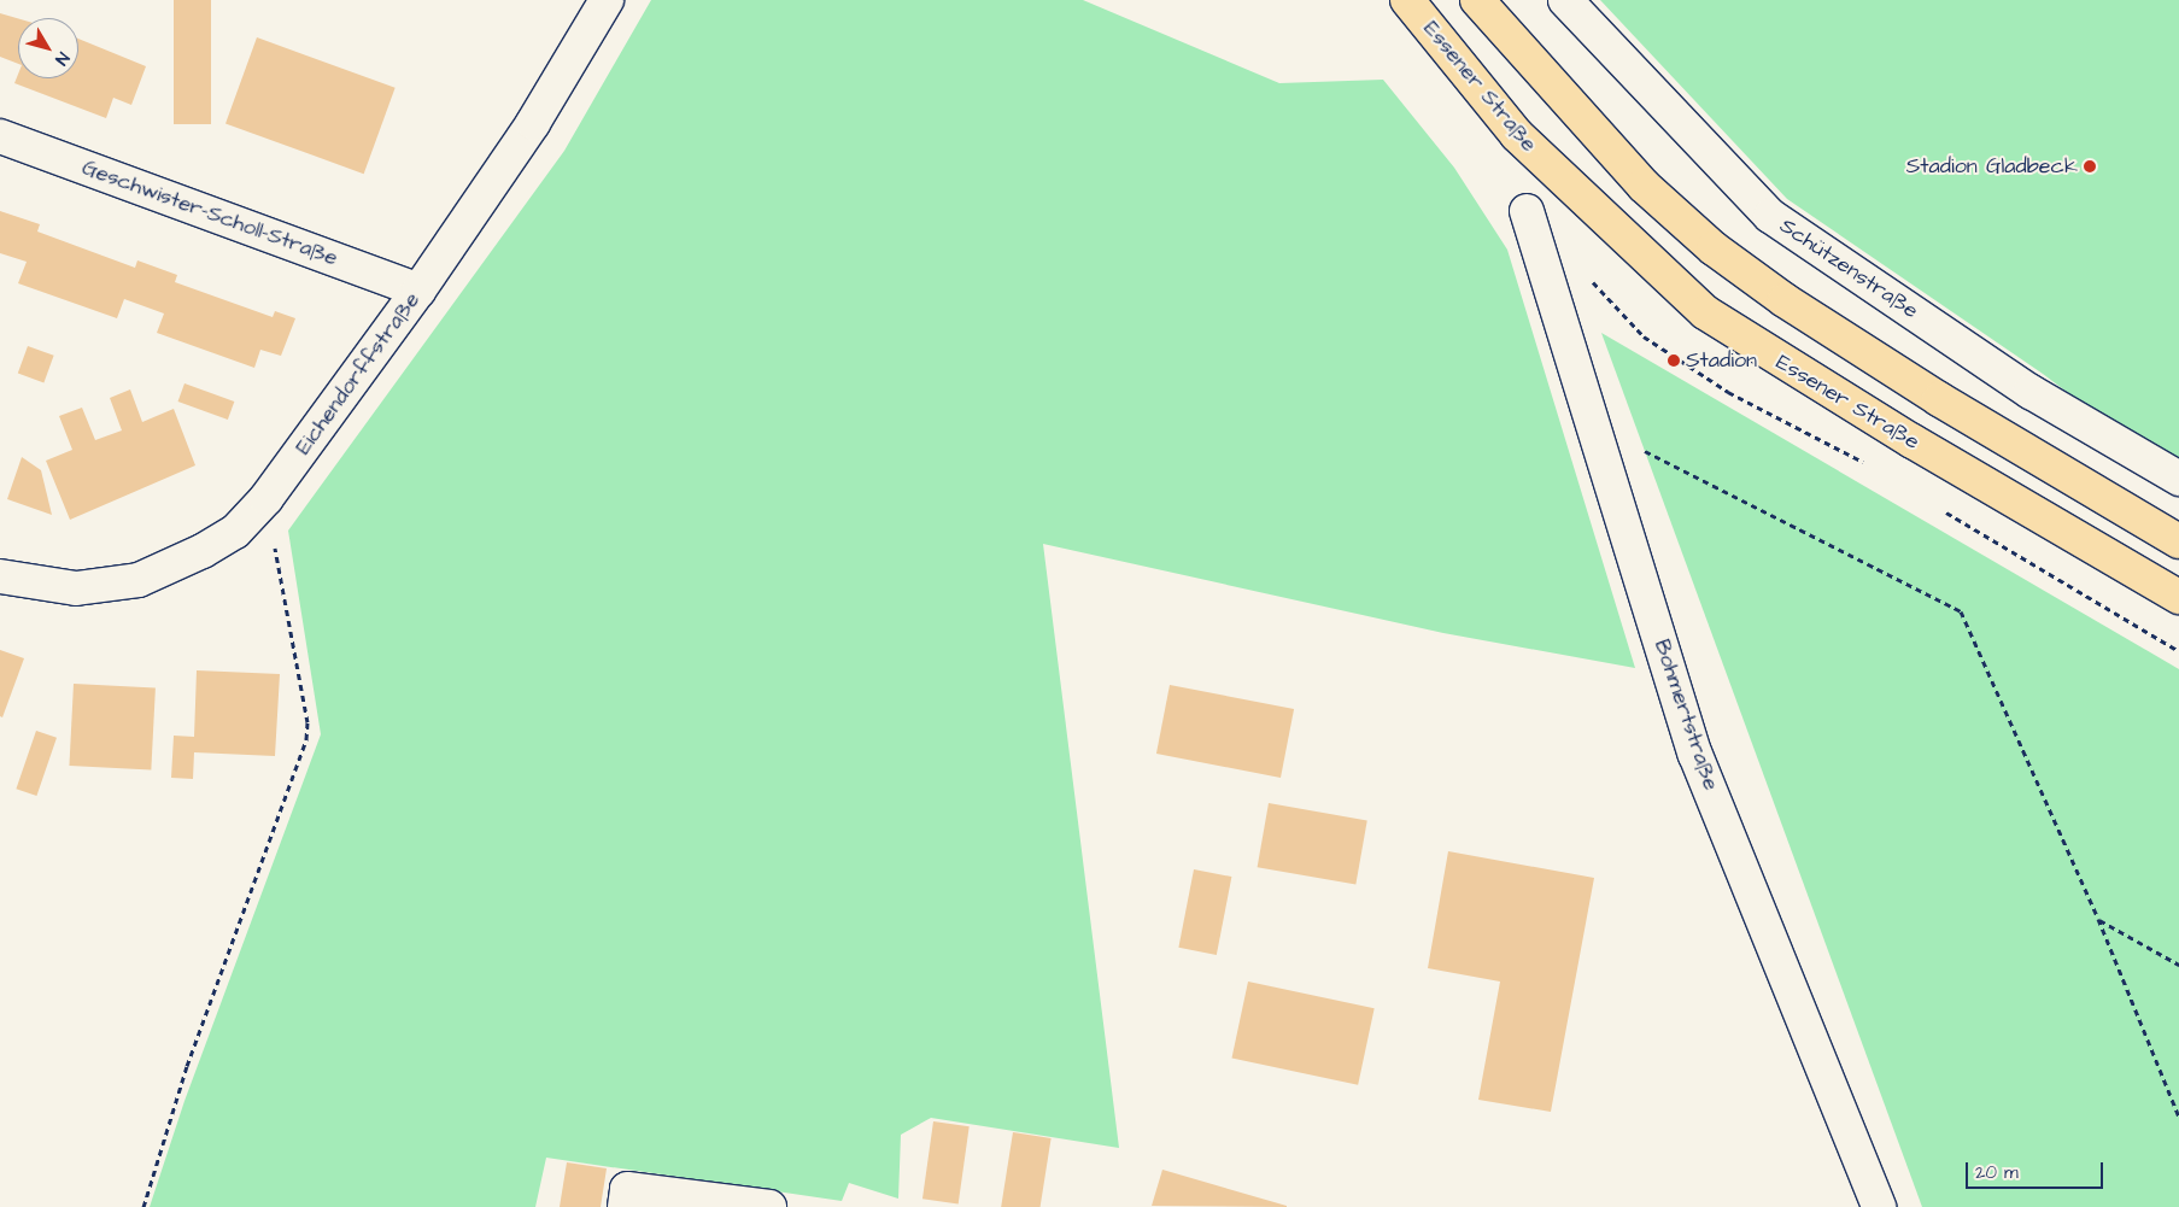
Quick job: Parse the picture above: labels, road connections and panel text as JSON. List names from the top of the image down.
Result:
{
  "streets": {
    "main road": ["Essener Straße"],
    "street": [
      "Geschwister-Scholl-Straße",
      "Schützenstraße",
      "Eichendorffstraße",
      "Bohmertstraße"
    ]
  },
  "crossings": [
    ["Geschwister-Scholl-Straße", "Eichendorffstraße"]
  ],
  "places": ["Stadion Gladbeck", "Stadion"],
  "scale_bar": "20 m",
  "north": "bottom right"
}
